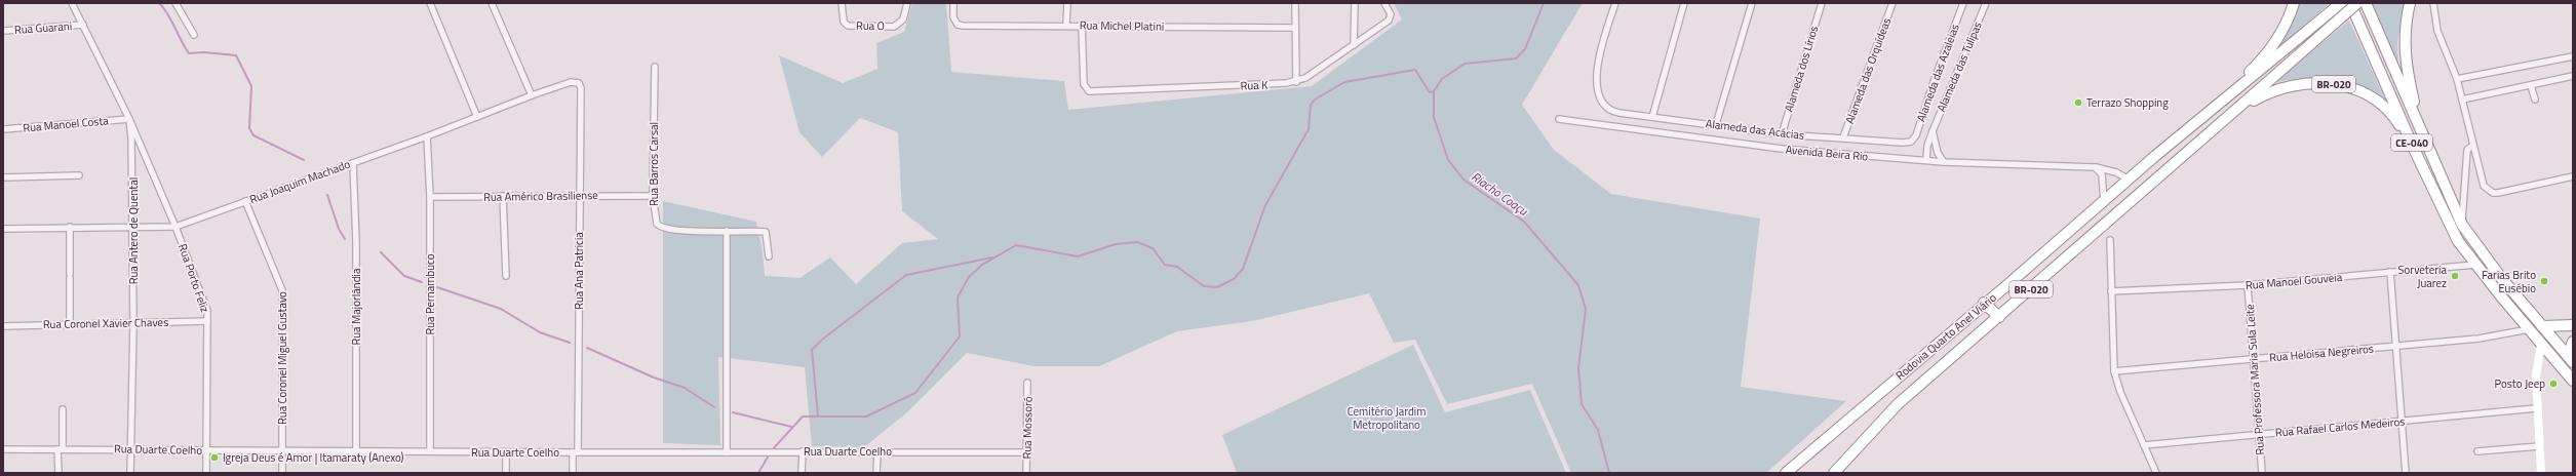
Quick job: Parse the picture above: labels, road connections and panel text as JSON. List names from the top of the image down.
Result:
{
  "streets": {
    "highway": ["BR-020", "CE-040", "Rodovia Quarto Anel Viário"],
    "street": [
      "Rua O",
      "Rua Michel Platini",
      "Rua Guarani",
      "Alameda das Tulipas",
      "Alameda dos Lírios",
      "Alameda das Orquídeas",
      "Alameda das Azaleias",
      "Rua K",
      "Rua Manoel Costa",
      "Alameda das Acácias",
      "Avenida Beira Rio",
      "Rua Barros Carsal",
      "Rua Joaquim Machado",
      "Rua Américo Brasiliense",
      "Rua Antero de Quental",
      "Rua Ana Patricia",
      "Rua Porto Feliz",
      "Rua Manoel Gouveia",
      "Rua Pernambuco",
      "Rua Majorlândia",
      "Rua Coronel Xavier Chaves",
      "Rua Heloisa Negreiros",
      "Rua Coronel Miguel Gustavo",
      "Rua Professora Maria Sula Leite",
      "Rua Rafael Carlos Medeiros",
      "Rua Mossoró",
      "Rua Duarte Coelho"
    ]
  },
  "crossings": [
    ["Rua Michel Platini", "Rua K"],
    ["Rua Guarani", "Rua Antero de Quental"],
    ["Alameda das Tulipas", "Avenida Beira Rio"],
    ["Alameda dos Lírios", "Alameda das Acácias"],
    ["Alameda das Orquídeas", "Alameda das Acácias"],
    ["Alameda das Azaleias", "Alameda das Acácias"],
    ["BR-020", "CE-040"],
    ["BR-020", "Rodovia Quarto Anel Viário"],
    ["Rua Manoel Costa", "Rua Antero de Quental"],
    ["Rua Manoel Costa", "Rua Porto Feliz"],
    ["CE-040", "Rua Manoel Gouveia"],
    ["CE-040", "Rua Heloisa Negreiros"],
    ["Avenida Beira Rio", "Rodovia Quarto Anel Viário"],
    ["Rua Barros Carsal", "Rua Américo Brasiliense"],
    ["Rua Joaquim Machado", "Rua Antero de Quental"],
    ["Rua Joaquim Machado", "Rua Ana Patricia"],
    ["Rua Joaquim Machado", "Rua Porto Feliz"],
    ["Rua Joaquim Machado", "Rua Pernambuco"],
    ["Rua Joaquim Machado", "Rua Majorlândia"],
    ["Rua Joaquim Machado", "Rua Coronel Miguel Gustavo"],
    ["Rua Américo Brasiliense", "Rua Ana Patricia"],
    ["Rua Américo Brasiliense", "Rua Pernambuco"],
    ["Rua Antero de Quental", "Rua Porto Feliz"],
    ["Rua Antero de Quental", "Rua Coronel Xavier Chaves"],
    ["Rua Antero de Quental", "Rua Duarte Coelho"],
    ["Rua Ana Patricia", "Rua Duarte Coelho"],
    ["Rua Porto Feliz", "Rua Coronel Xavier Chaves"],
    ["Rua Porto Feliz", "Rua Duarte Coelho"],
    ["Rua Manoel Gouveia", "Rua Professora Maria Sula Leite"],
    ["Rua Pernambuco", "Rua Duarte Coelho"],
    ["Rua Majorlândia", "Rua Duarte Coelho"],
    ["Rua Heloisa Negreiros", "Rua Professora Maria Sula Leite"],
    ["Rua Coronel Miguel Gustavo", "Rua Duarte Coelho"],
    ["Rua Professora Maria Sula Leite", "Rua Rafael Carlos Medeiros"],
    ["Rua Mossoró", "Rua Duarte Coelho"]
  ],
  "water": ["Riacho Coaçu"],
  "parks": ["Cemitério Jardim Metropolitano"],
  "places": [
    "Terrazo Shopping",
    "Sorveteria Juarez",
    "Farias Brito Eusébio",
    "Posto Jeep",
    "Igreja Deus é Amor | Itamaraty (Anexo)"
  ]
}
